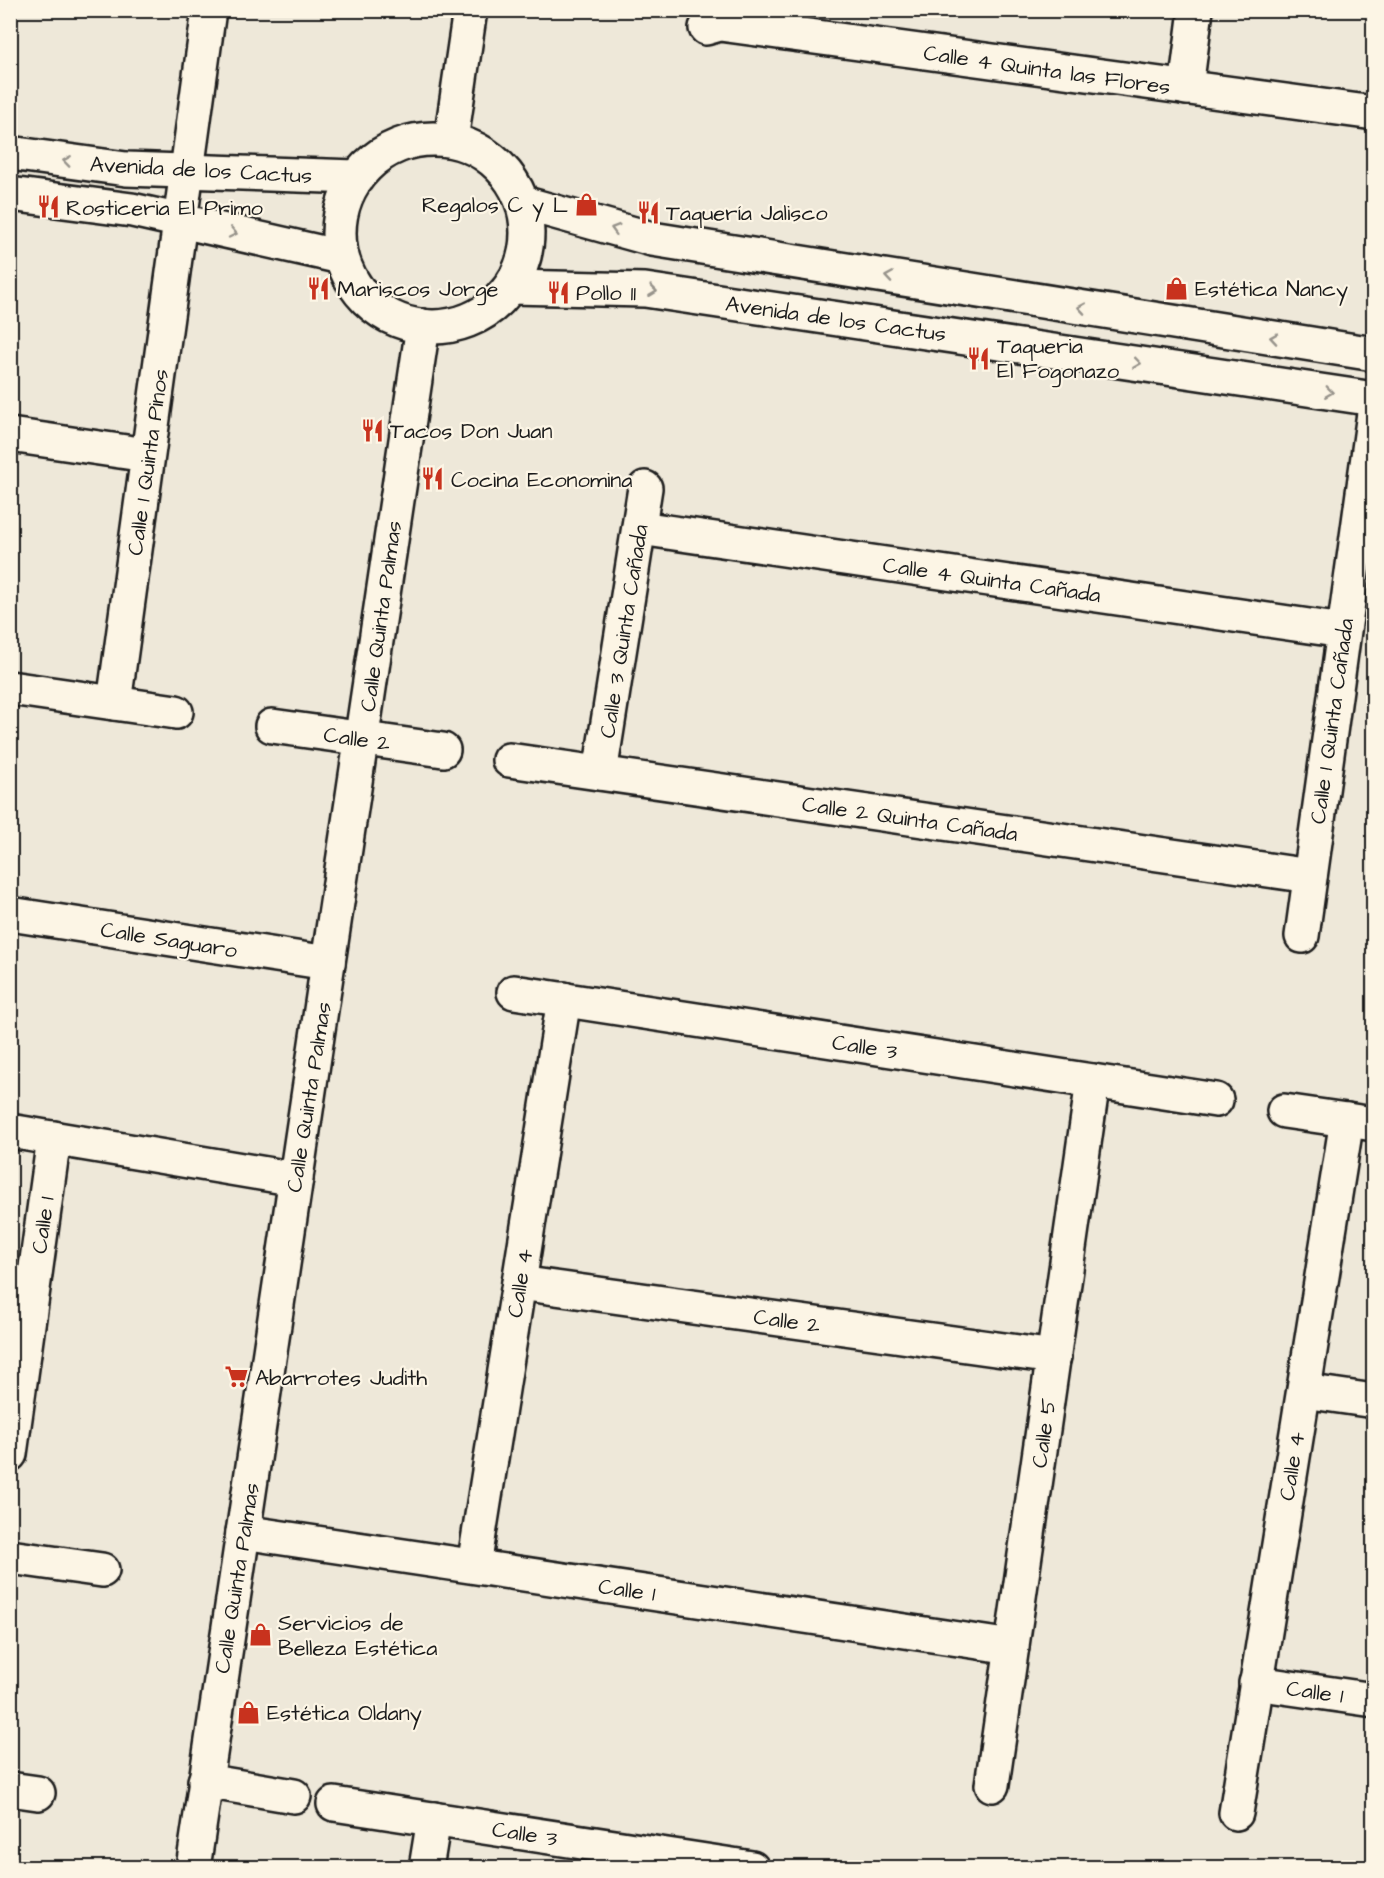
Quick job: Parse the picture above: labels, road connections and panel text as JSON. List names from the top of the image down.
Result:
{
  "streets": {
    "street": [
      "Calle 4 Quinta las Flores",
      "Avenida de los Cactus",
      "Calle 1 Quinta Pinos",
      "Calle 4 Quinta Cañada",
      "Calle Quinta Palmas",
      "Calle 3 Quinta Cañada",
      "Calle 1 Quinta Cañada",
      "Calle 2",
      "Calle 2 Quinta Cañada",
      "Calle Saguaro",
      "Calle 3",
      "Calle 1",
      "Calle 4",
      "Calle 5"
    ]
  },
  "crossings": [
    ["Avenida de los Cactus", "Calle 1 Quinta Pinos"],
    ["Avenida de los Cactus", "Calle Quinta Palmas"],
    ["Calle 4 Quinta Cañada", "Calle 3 Quinta Cañada"],
    ["Calle 4 Quinta Cañada", "Calle 1 Quinta Cañada"],
    ["Calle Quinta Palmas", "Calle 2"],
    ["Calle Quinta Palmas", "Calle Saguaro"],
    ["Calle Quinta Palmas", "Calle 1"],
    ["Calle 3 Quinta Cañada", "Calle 2 Quinta Cañada"],
    ["Calle 1 Quinta Cañada", "Calle 2 Quinta Cañada"],
    ["Calle 2", "Calle 4"],
    ["Calle 2", "Calle 5"],
    ["Calle 3", "Calle 4"],
    ["Calle 3", "Calle 5"],
    ["Calle 1", "Calle 4"],
    ["Calle 1", "Calle 5"]
  ],
  "places": {
    "shop": [
      "Regalos C y L",
      "Estética Nancy",
      "Servicios de Belleza Estética",
      "Estética Oldany"
    ],
    "restaurant": [
      "Rosticeria El Primo",
      "Taquería Jalisco",
      "Mariscos Jorge",
      "Pollo 11",
      "Taqueria El Fogonazo",
      "Tacos Don Juan",
      "Cocina Economina"
    ],
    "supermarket": ["Abarrotes Judith"]
  }
}
